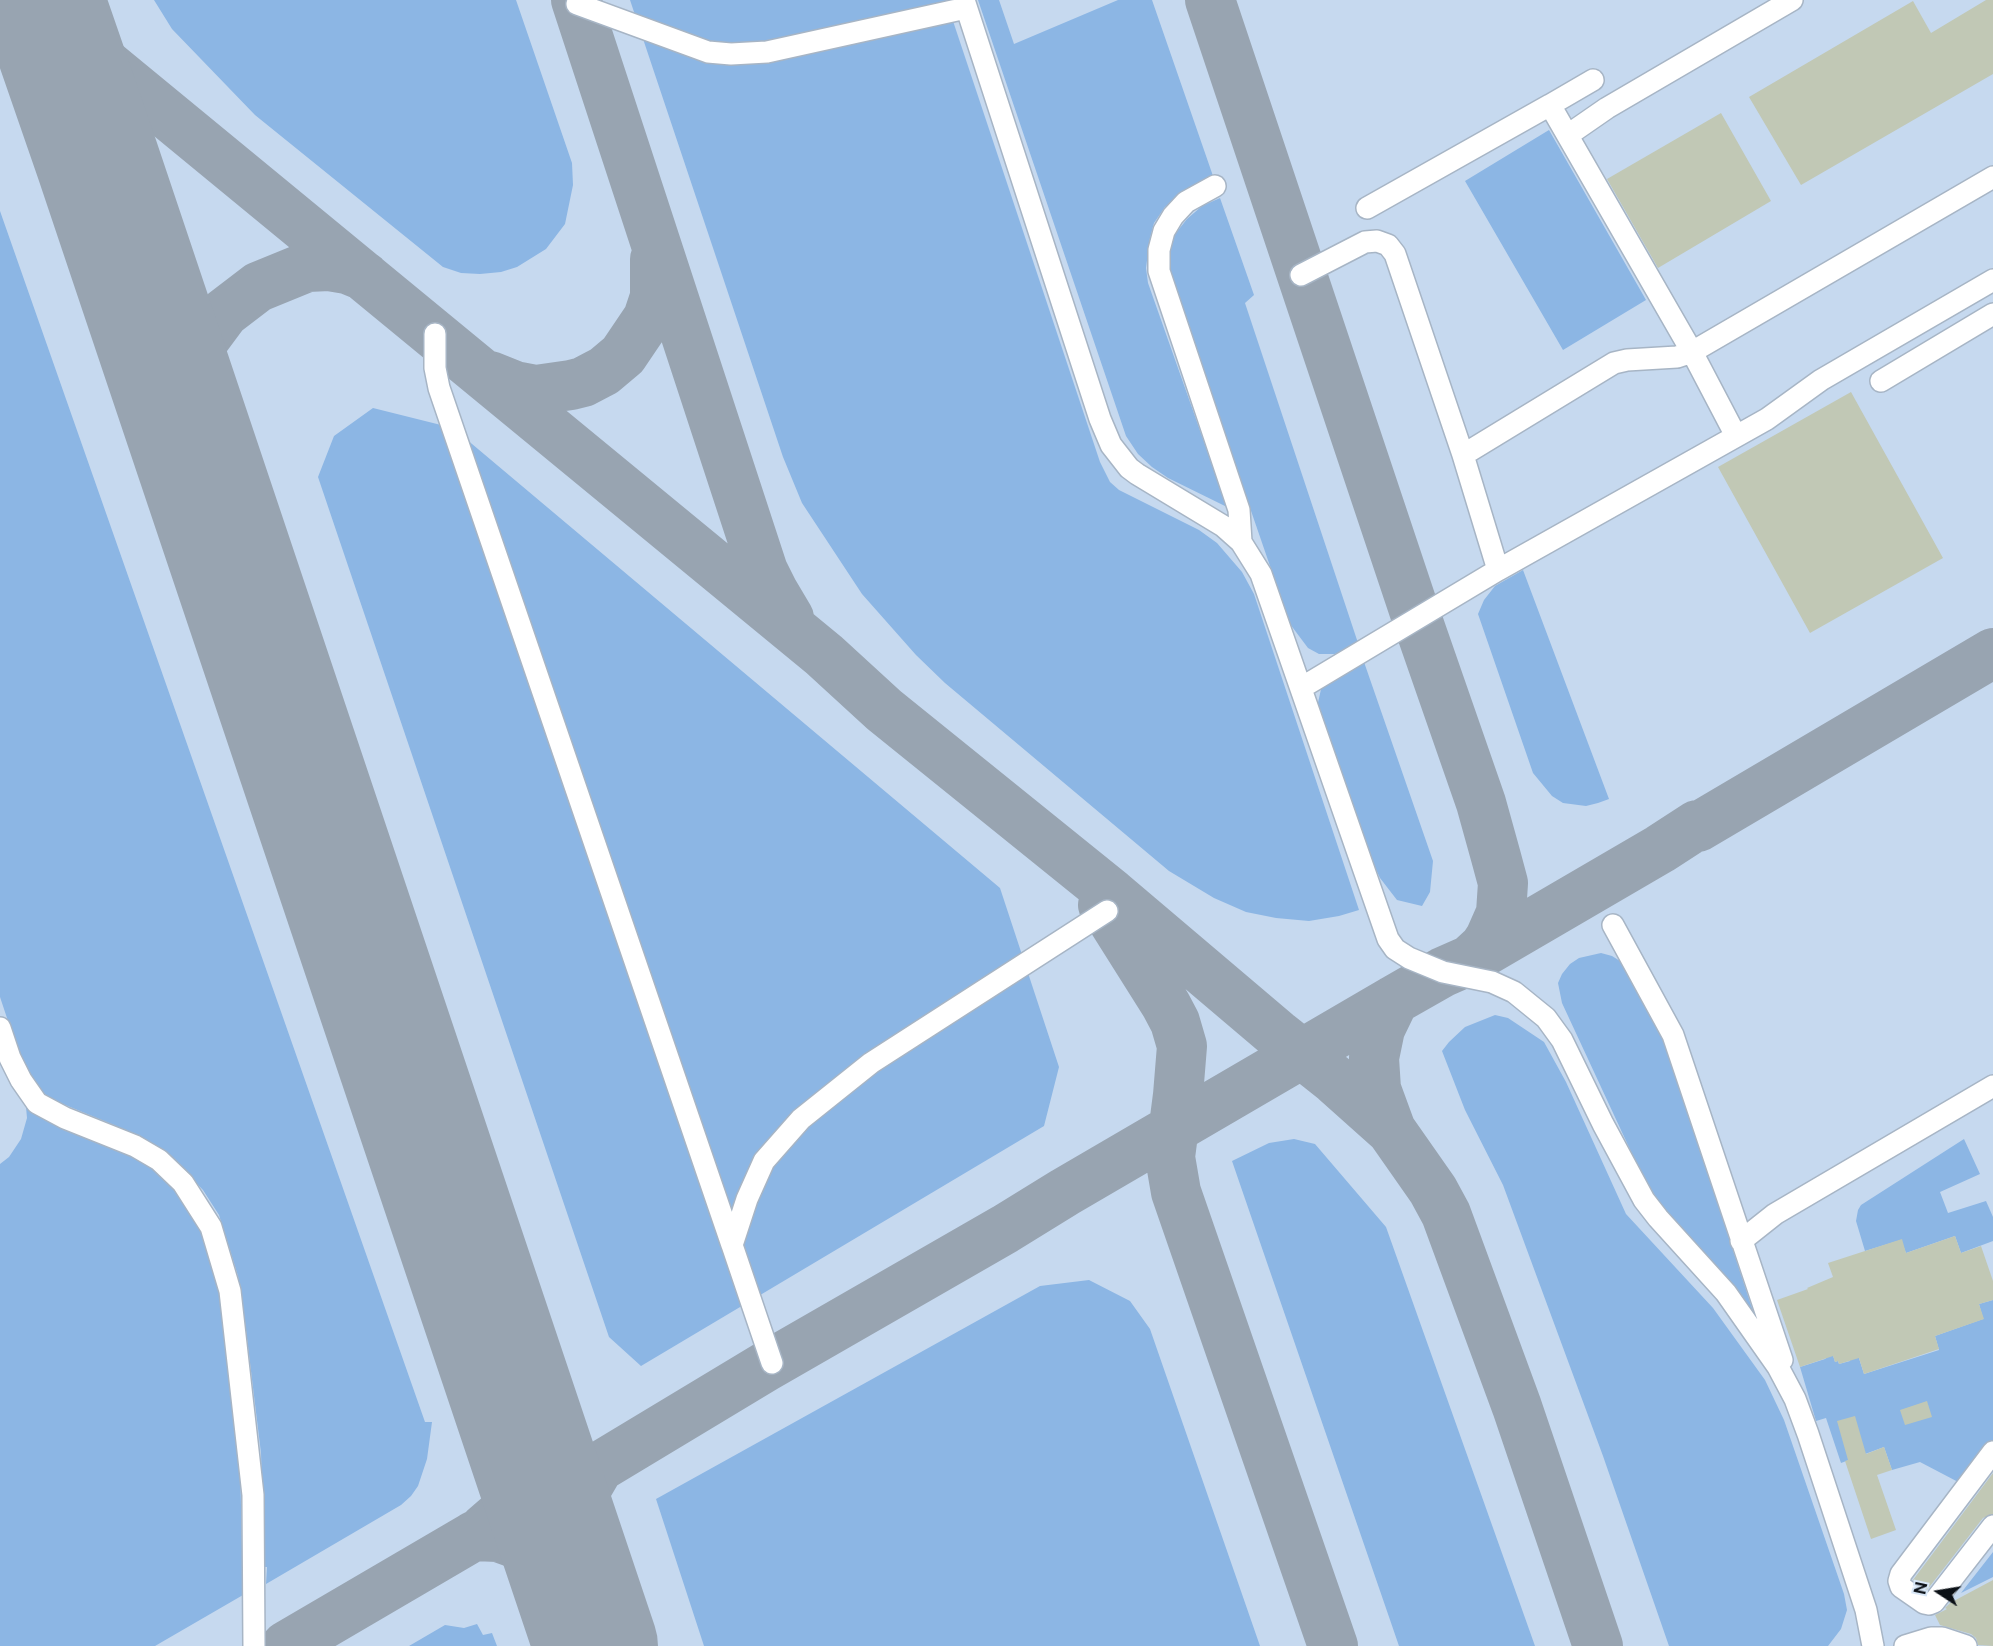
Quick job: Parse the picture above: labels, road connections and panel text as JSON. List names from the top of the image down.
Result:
{
  "north": "left"
}
